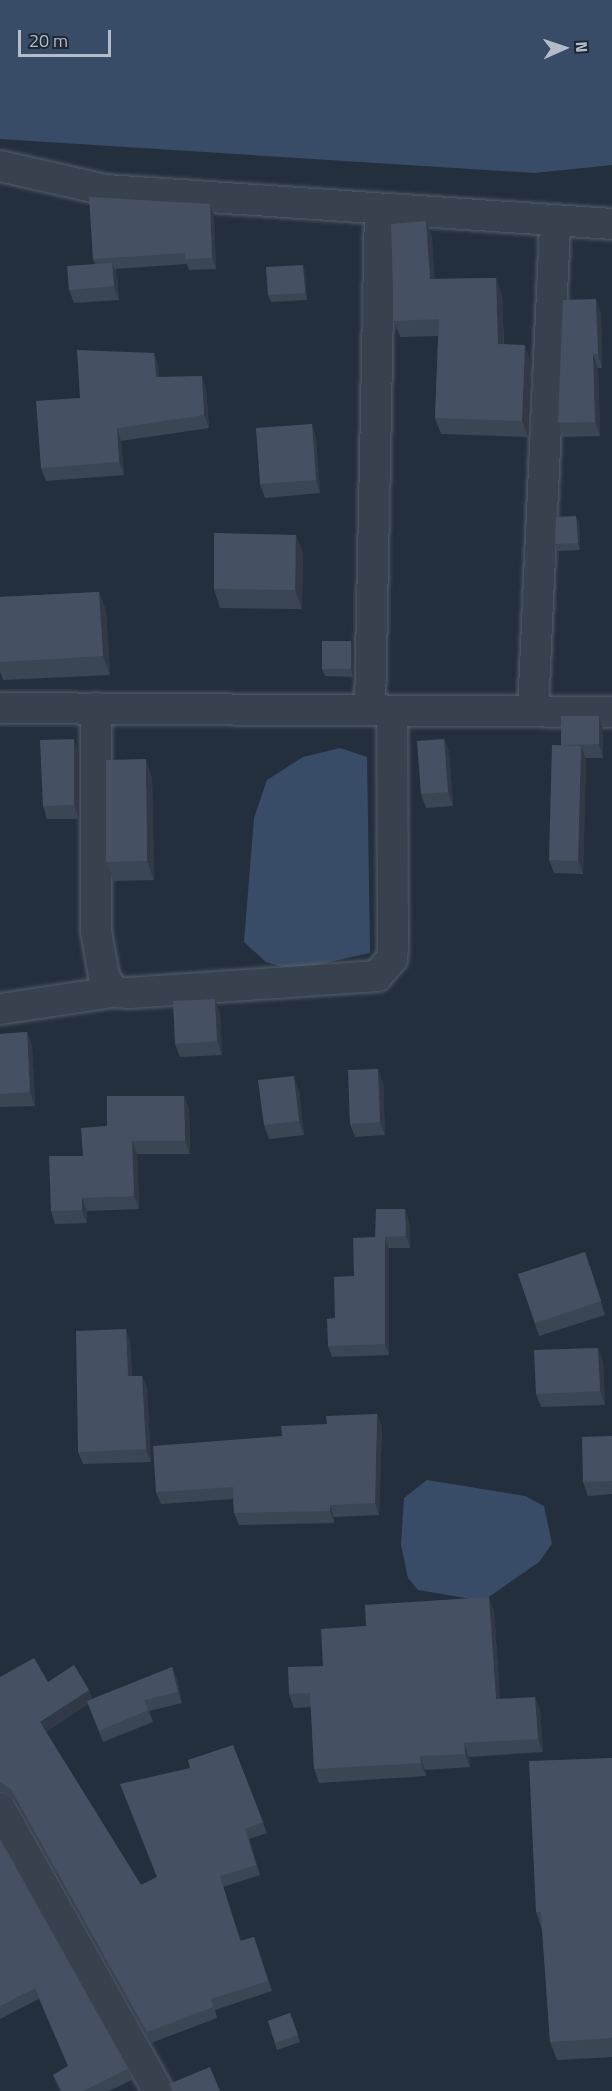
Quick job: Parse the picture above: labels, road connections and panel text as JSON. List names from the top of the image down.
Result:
{
  "scale_bar": "20 m",
  "north": "right"
}
